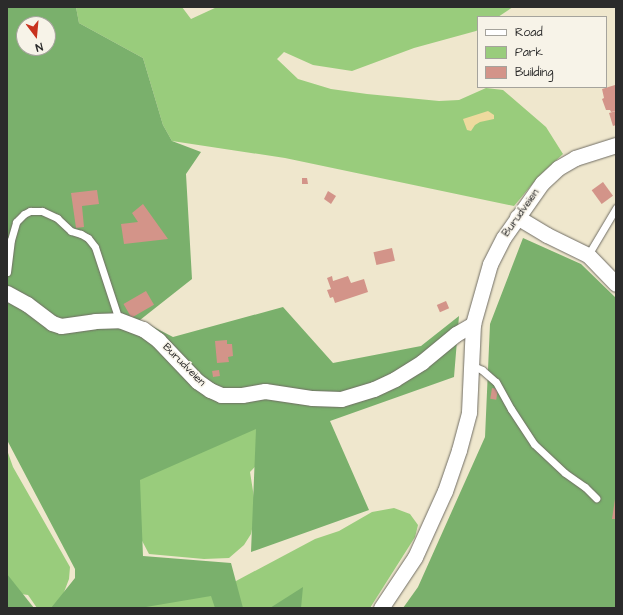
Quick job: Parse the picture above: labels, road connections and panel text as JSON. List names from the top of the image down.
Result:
{
  "streets": {
    "street": ["Burudveien"]
  },
  "legend": ["Road", "Park", "Building"],
  "north": "bottom"
}
